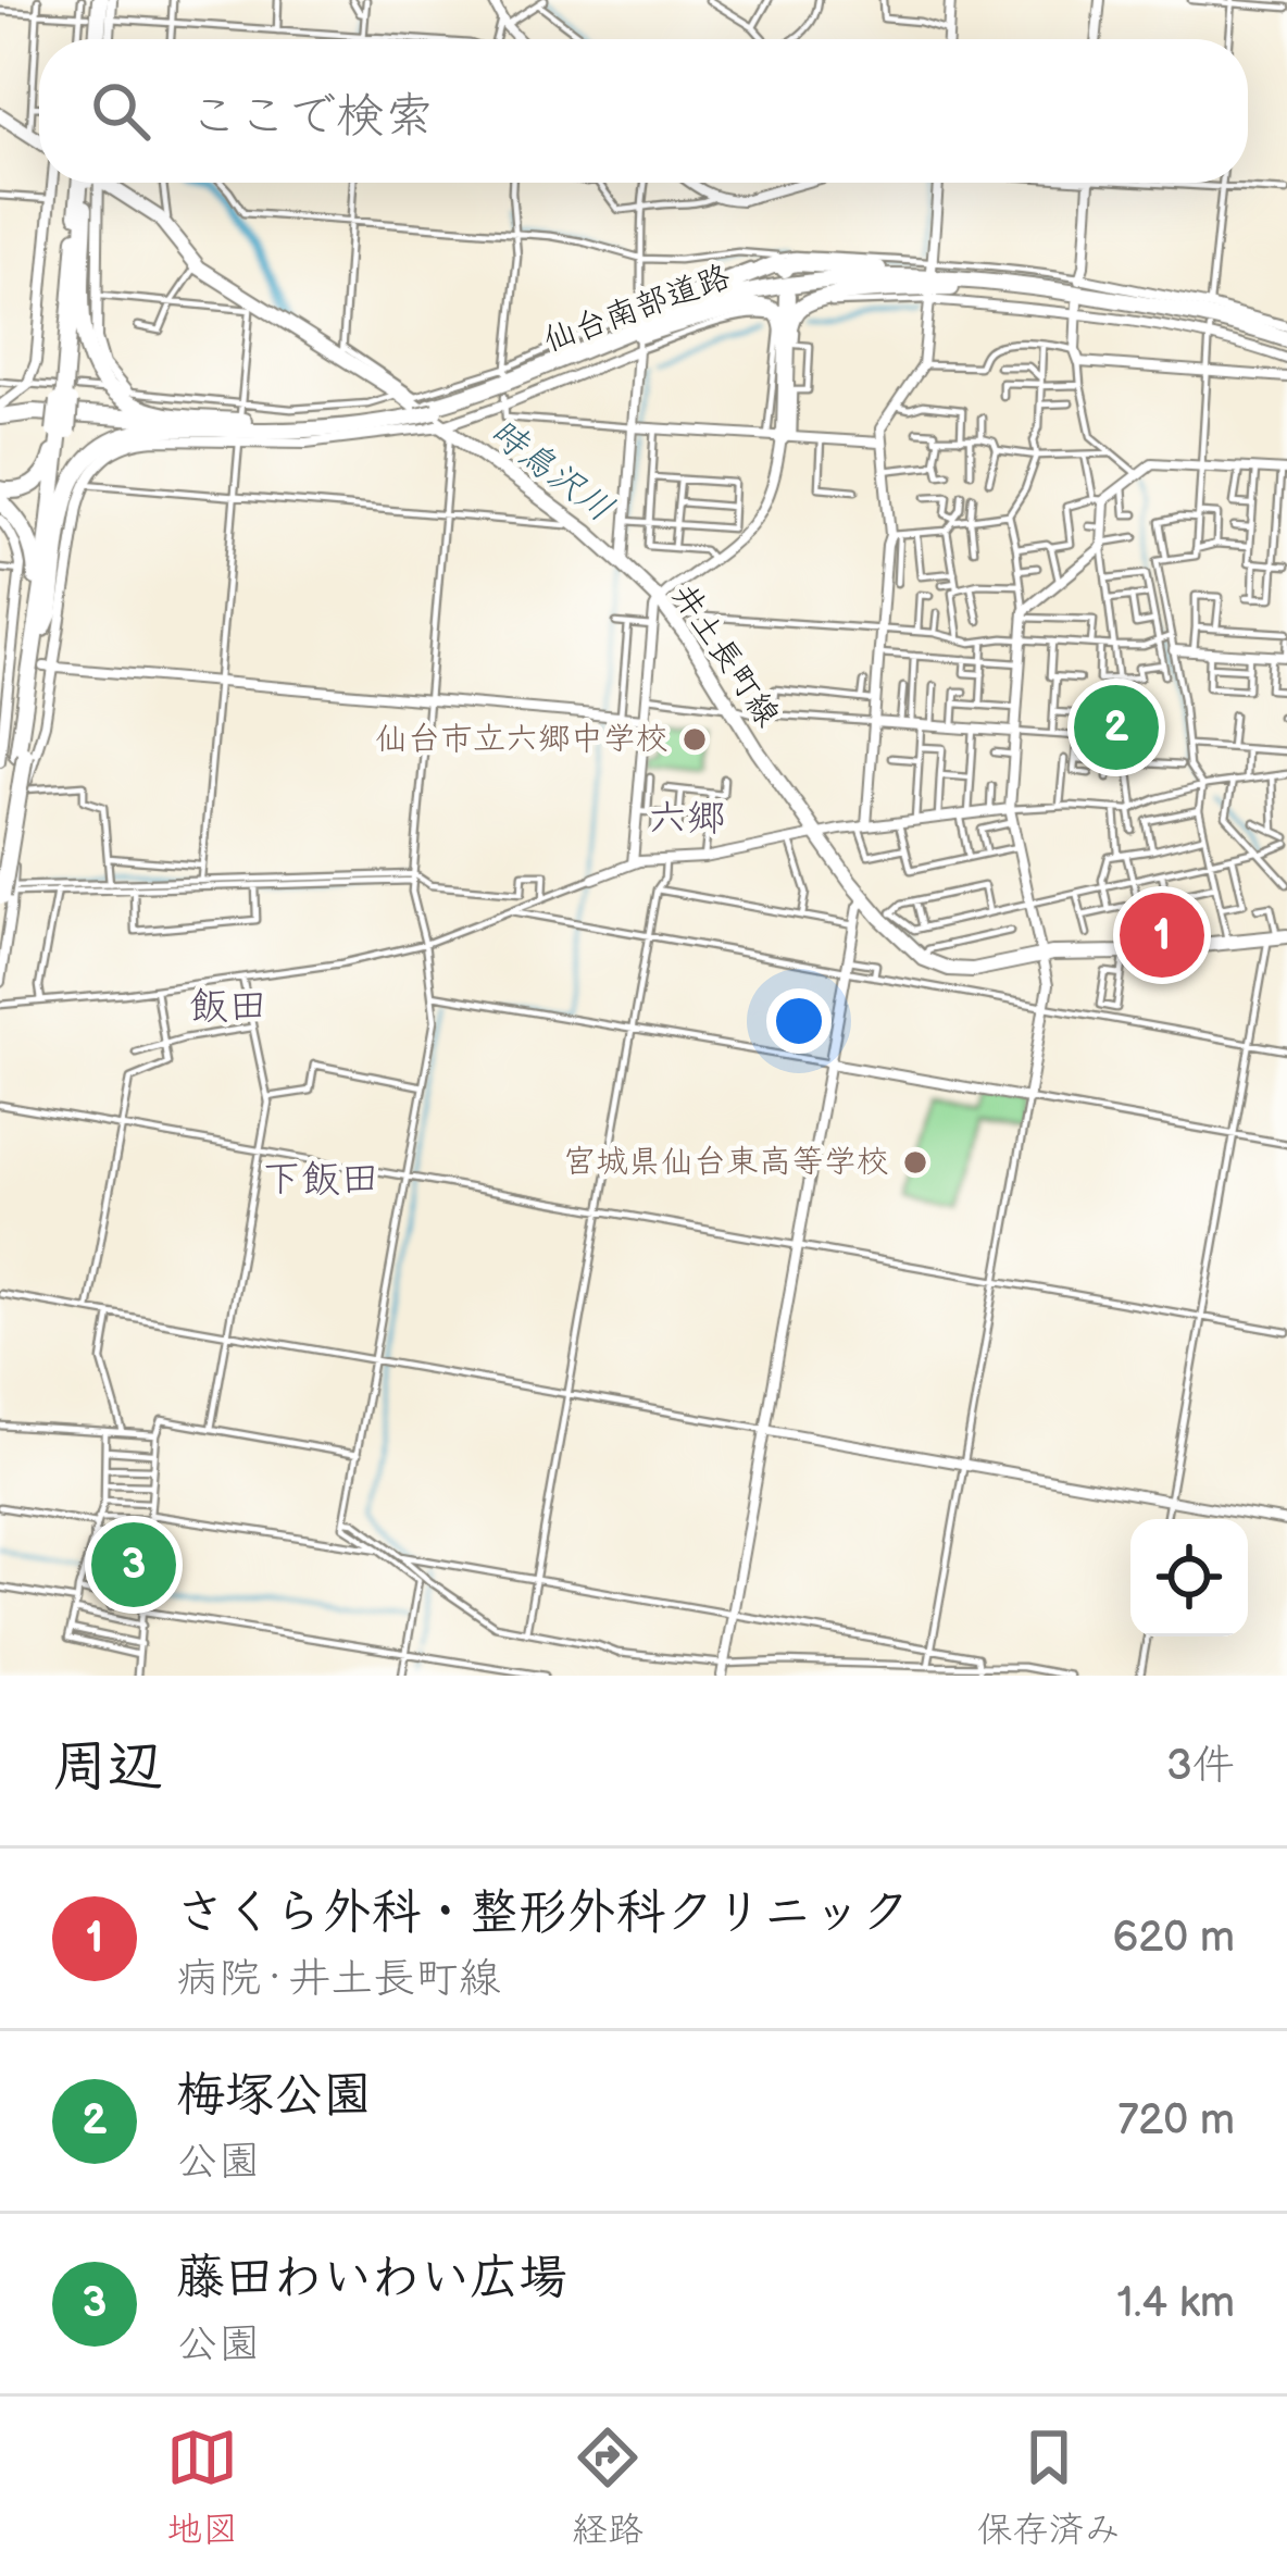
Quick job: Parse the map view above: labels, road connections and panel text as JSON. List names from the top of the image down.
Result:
{
  "streets": {
    "highway": ["仙台南部道路"],
    "main road": ["井土長町線"]
  },
  "crossings": [
    ["仙台南部道路", "井土長町線"]
  ],
  "districts": ["六郷", "飯田", "下飯田"],
  "water": ["時鳥沢川"],
  "places": ["仙台市立六郷中学校", "宮城県仙台東高等学校"],
  "page": {
    "search": "ここで検索",
    "pins": ["2", "1", "3"],
    "heading": ["周辺", "3件"],
    "list": [
      {
        "mark": "1",
        "name": "さくら外科・整形外科クリニック",
        "note": "病院 · 井土長町線",
        "value": "620 m"
      },
      {
        "mark": "2",
        "name": "梅塚公園",
        "note": "公園",
        "value": "720 m"
      },
      {
        "mark": "3",
        "name": "藤田わいわい広場",
        "note": "公園",
        "value": "1.4 km"
      }
    ],
    "nav": ["地図", "経路", "保存済み"]
  }
}
